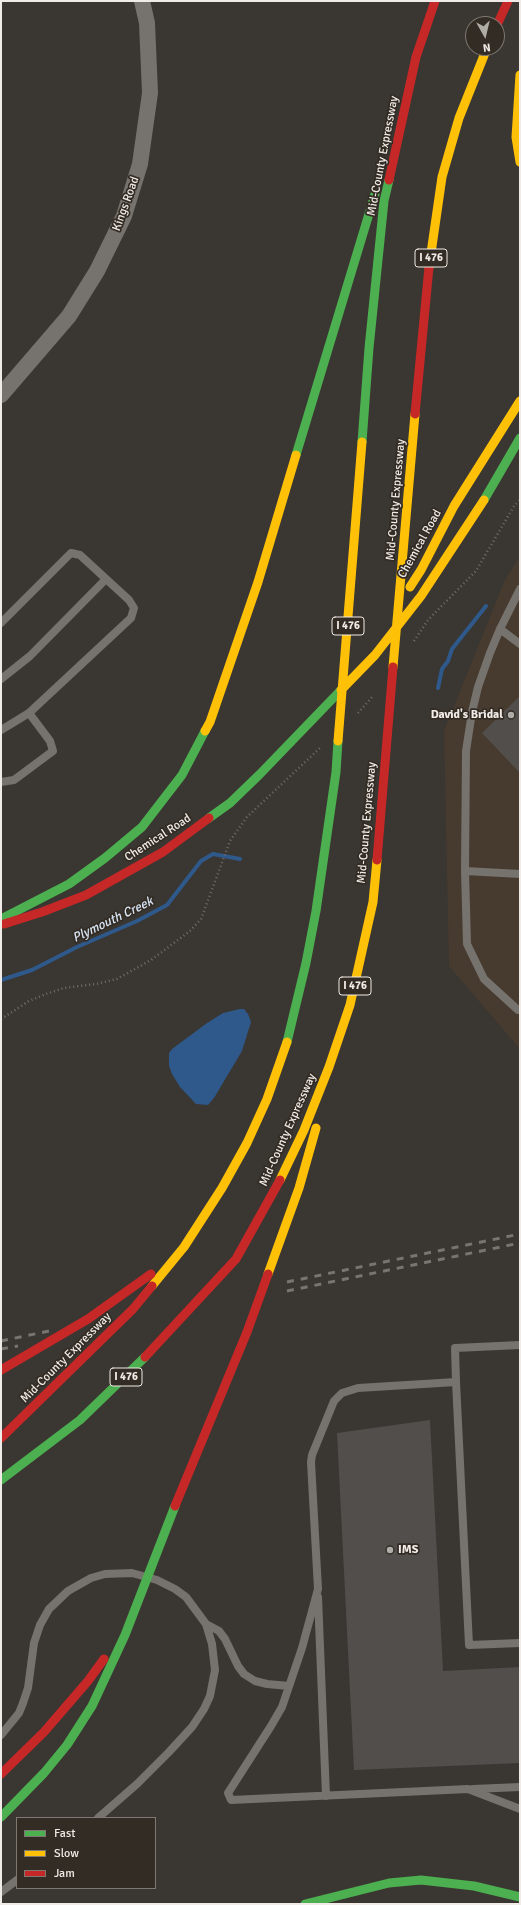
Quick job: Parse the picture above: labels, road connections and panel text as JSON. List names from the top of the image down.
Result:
{
  "streets": {
    "main road": ["Mid-County Expressway", "I 476", "Chemical Road"],
    "street": ["Kings Road"]
  },
  "water": ["Plymouth Creek"],
  "places": ["David's Bridal", "IMS"],
  "legend": ["Fast", "Slow", "Jam"],
  "north": "bottom"
}
